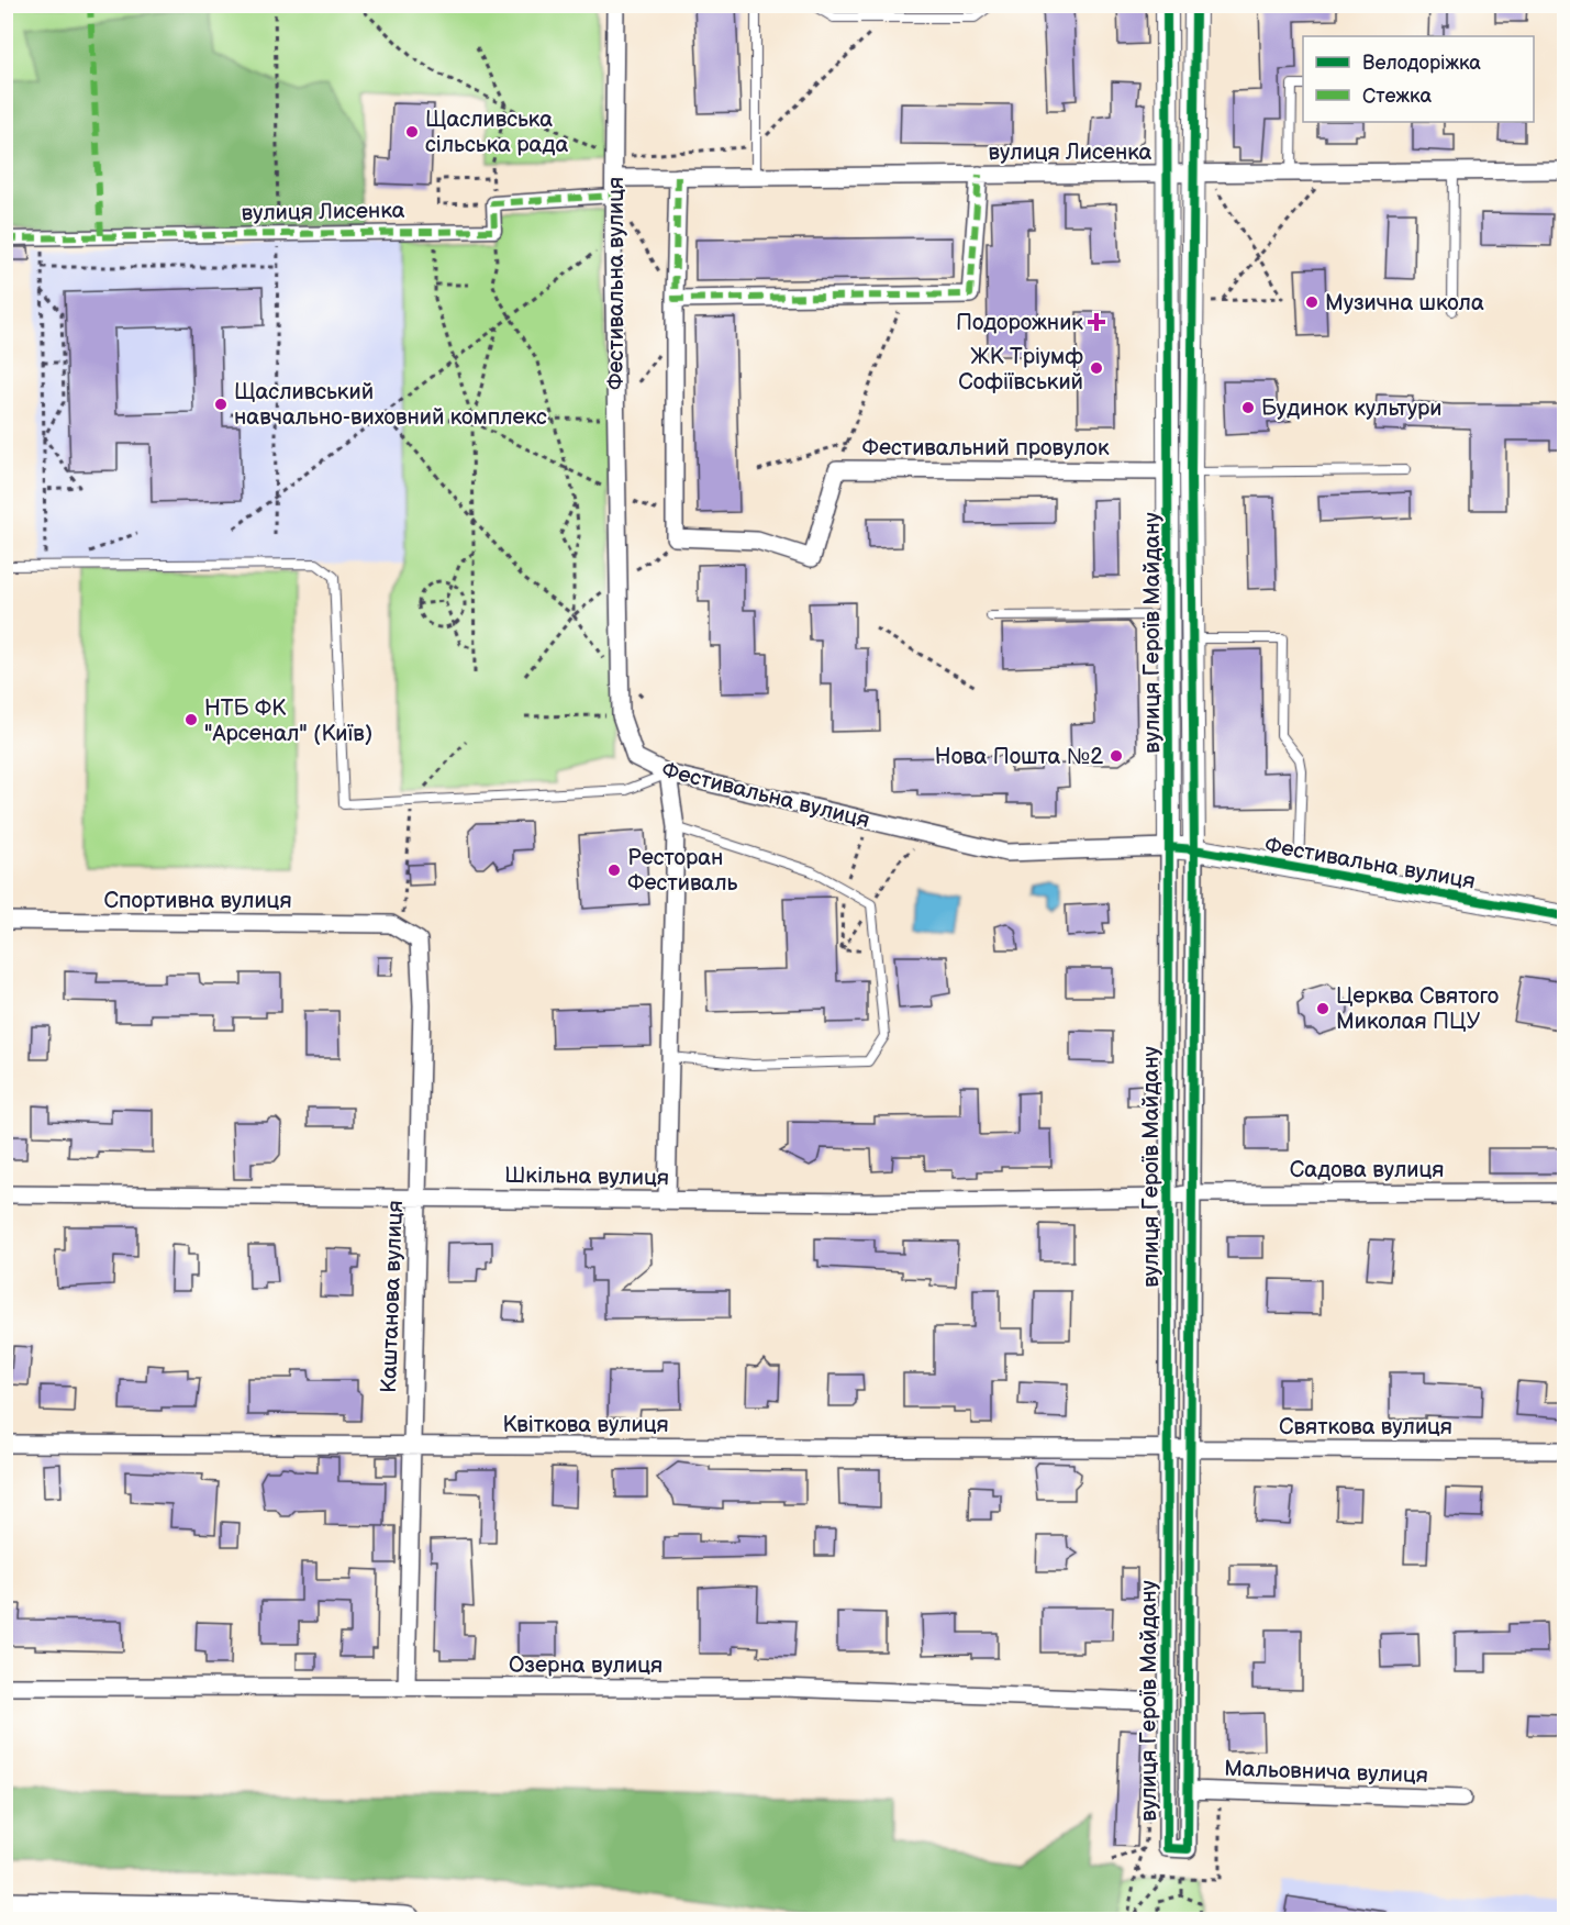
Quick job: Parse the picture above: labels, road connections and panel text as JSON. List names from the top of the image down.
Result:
{
  "streets": {
    "street": [
      "вулиця Лисенка",
      "Фестивальна вулиця",
      "Фестивальний провулок",
      "вулиця Героїв Майдану",
      "Спортивна вулиця",
      "Садова вулиця",
      "Шкільна вулиця",
      "Каштанова вулиця",
      "Квіткова вулиця",
      "Святкова вулиця",
      "Озерна вулиця",
      "Мальовнича вулиця"
    ]
  },
  "crossings": [
    ["вулиця Лисенка", "Фестивальна вулиця"],
    ["вулиця Лисенка", "вулиця Героїв Майдану"],
    ["Фестивальна вулиця", "вулиця Героїв Майдану"],
    ["Фестивальний провулок", "вулиця Героїв Майдану"],
    ["вулиця Героїв Майдану", "Садова вулиця"],
    ["вулиця Героїв Майдану", "Шкільна вулиця"],
    ["вулиця Героїв Майдану", "Квіткова вулиця"],
    ["вулиця Героїв Майдану", "Святкова вулиця"],
    ["вулиця Героїв Майдану", "Озерна вулиця"],
    ["вулиця Героїв Майдану", "Мальовнича вулиця"],
    ["Спортивна вулиця", "Каштанова вулиця"],
    ["Садова вулиця", "Шкільна вулиця"],
    ["Шкільна вулиця", "Каштанова вулиця"],
    ["Каштанова вулиця", "Квіткова вулиця"],
    ["Каштанова вулиця", "Озерна вулиця"],
    ["Квіткова вулиця", "Святкова вулиця"]
  ],
  "places": {
    "other": [
      "Щасливська сільська рада",
      "Музична школа",
      "ЖК Тріумф Софіївський",
      "Щасливський навчально-виховний комплекс",
      "Будинок культури",
      "НТБ ФК \"Арсенал\" (Київ)",
      "Нова Пошта №2",
      "Ресторан Фестиваль",
      "Церква Святого Миколая ПЦУ"
    ],
    "health": ["Подорожник"]
  },
  "legend": ["Велодоріжка", "Стежка"]
}
